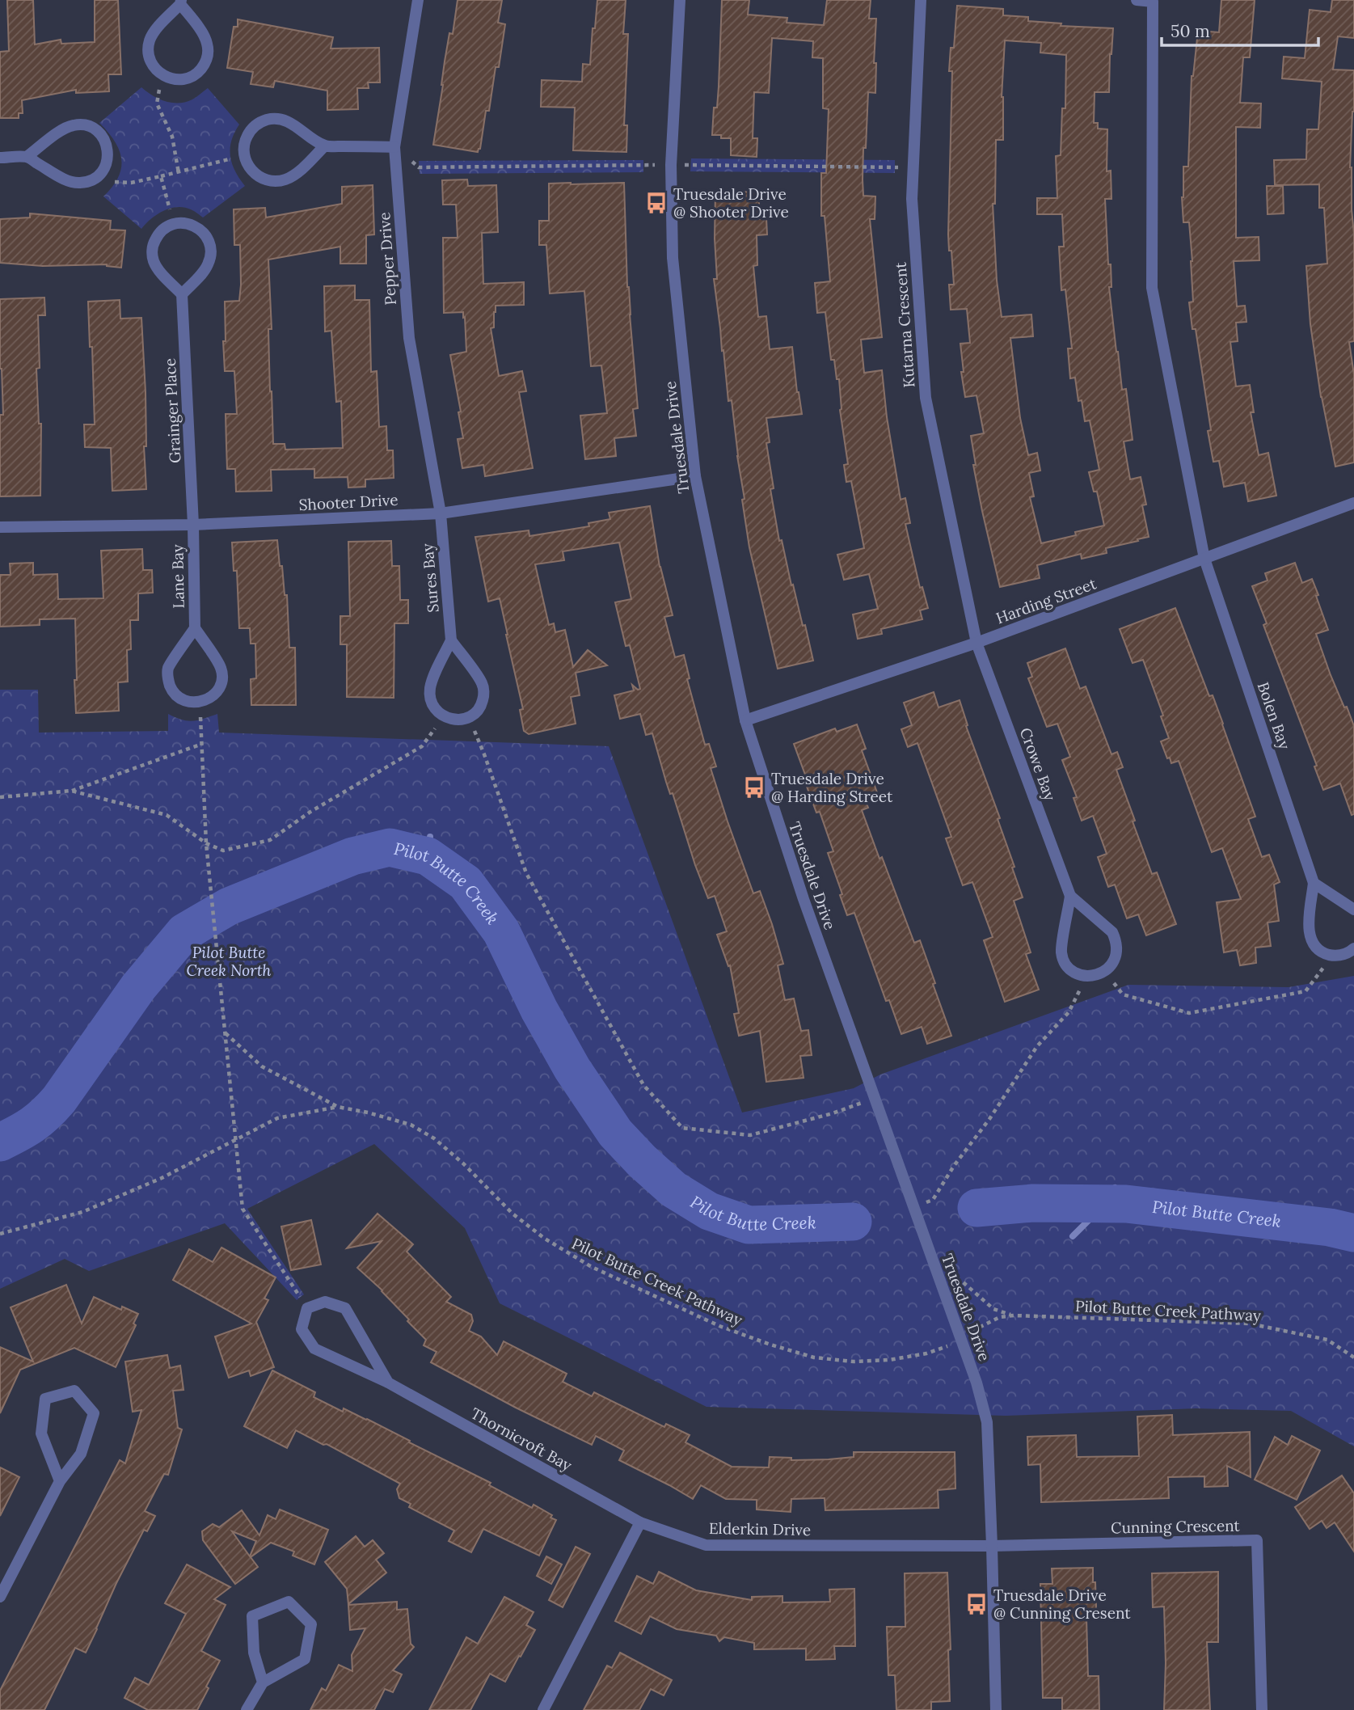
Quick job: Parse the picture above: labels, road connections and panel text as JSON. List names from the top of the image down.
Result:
{
  "streets": {
    "street": [
      "Pepper Drive",
      "Kutarna Crescent",
      "Grainger Place",
      "Truesdale Drive",
      "Shooter Drive",
      "Lane Bay",
      "Sures Bay",
      "Harding Street",
      "Bolen Bay",
      "Crowe Bay",
      "Thornicroft Bay",
      "Cunning Crescent",
      "Elderkin Drive"
    ],
    "path": ["Pilot Butte Creek Pathway"]
  },
  "crossings": [
    ["Pepper Drive", "Shooter Drive"],
    ["Pepper Drive", "Sures Bay"],
    ["Kutarna Crescent", "Harding Street"],
    ["Kutarna Crescent", "Crowe Bay"],
    ["Grainger Place", "Shooter Drive"],
    ["Grainger Place", "Lane Bay"],
    ["Truesdale Drive", "Shooter Drive"],
    ["Truesdale Drive", "Harding Street"],
    ["Truesdale Drive", "Cunning Crescent"],
    ["Truesdale Drive", "Elderkin Drive"],
    ["Shooter Drive", "Lane Bay"],
    ["Shooter Drive", "Sures Bay"],
    ["Harding Street", "Bolen Bay"],
    ["Harding Street", "Crowe Bay"],
    ["Thornicroft Bay", "Elderkin Drive"],
    ["Cunning Crescent", "Elderkin Drive"]
  ],
  "water": ["Pilot Butte Creek"],
  "parks": ["Pilot Butte Creek North"],
  "places": {
    "bus stop": ["Truesdale Drive @ Shooter Drive", "Truesdale Drive @ Harding Street", "Truesdale Drive @ Cunning Cresent"]
  },
  "scale_bar": "50 m"
}
